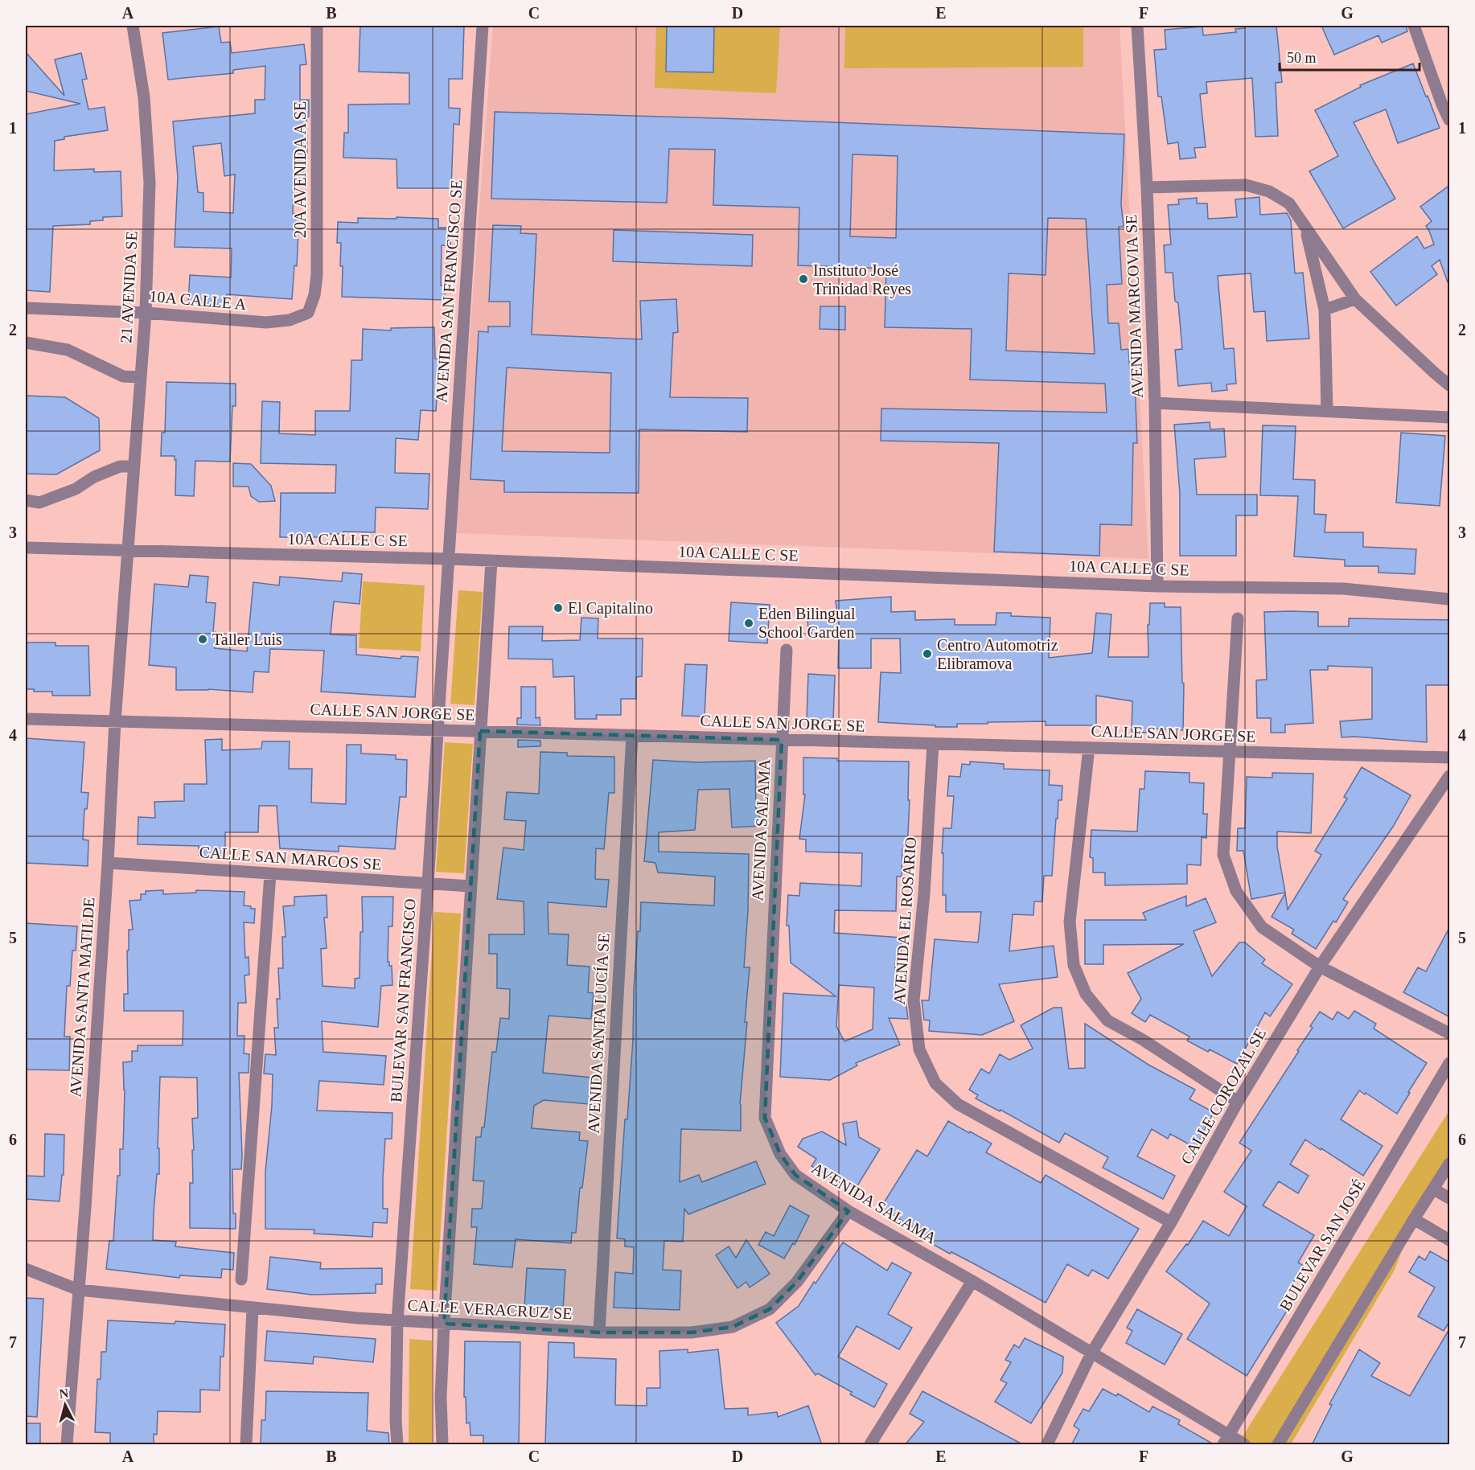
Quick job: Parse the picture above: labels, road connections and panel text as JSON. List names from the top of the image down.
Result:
{
  "streets": {
    "street": [
      "20A AVENIDA A SE",
      "21 AVENIDA SE",
      "AVENIDA SAN FRANCISCO SE",
      "10A CALLE A",
      "AVENIDA MARCOVIA SE",
      "10A CALLE C SE",
      "CALLE SAN JORGE SE",
      "AVENIDA SALAMA",
      "CALLE SAN MARCOS SE",
      "AVENIDA EL ROSARIO",
      "AVENIDA SANTA MATILDE",
      "BULEVAR SAN FRANCISCO",
      "AVENIDA SANTA LUCÍA SE",
      "CALLE COROZAL SE",
      "BULEVAR SAN JOSÉ",
      "CALLE VERACRUZ SE"
    ]
  },
  "crossings": [
    ["20A AVENIDA A SE", "10A CALLE A"],
    ["21 AVENIDA SE", "10A CALLE A"],
    ["21 AVENIDA SE", "10A CALLE C SE"],
    ["21 AVENIDA SE", "AVENIDA SANTA MATILDE"],
    ["AVENIDA SAN FRANCISCO SE", "10A CALLE C SE"],
    ["AVENIDA SAN FRANCISCO SE", "BULEVAR SAN FRANCISCO"],
    ["AVENIDA MARCOVIA SE", "10A CALLE C SE"],
    ["10A CALLE C SE", "AVENIDA SANTA MATILDE"],
    ["10A CALLE C SE", "BULEVAR SAN FRANCISCO"],
    ["CALLE SAN JORGE SE", "AVENIDA SALAMA"],
    ["CALLE SAN JORGE SE", "AVENIDA EL ROSARIO"],
    ["CALLE SAN JORGE SE", "AVENIDA SANTA MATILDE"],
    ["CALLE SAN JORGE SE", "BULEVAR SAN FRANCISCO"],
    ["CALLE SAN JORGE SE", "AVENIDA SANTA LUCÍA SE"],
    ["AVENIDA SALAMA", "CALLE COROZAL SE"],
    ["AVENIDA SALAMA", "BULEVAR SAN JOSÉ"],
    ["AVENIDA SALAMA", "CALLE VERACRUZ SE"],
    ["CALLE SAN MARCOS SE", "AVENIDA SANTA MATILDE"],
    ["CALLE SAN MARCOS SE", "BULEVAR SAN FRANCISCO"],
    ["AVENIDA EL ROSARIO", "CALLE COROZAL SE"],
    ["AVENIDA SANTA MATILDE", "CALLE VERACRUZ SE"],
    ["BULEVAR SAN FRANCISCO", "CALLE VERACRUZ SE"],
    ["AVENIDA SANTA LUCÍA SE", "CALLE VERACRUZ SE"]
  ],
  "places": [
    "Instituto José Trinidad Reyes",
    "El Capitalino",
    "Eden Bilingual School Garden",
    "Taller Luis",
    "Centro Automotriz Elibramova"
  ],
  "scale_bar": "50 m",
  "north": "top",
  "grid": {
    "columns": [
      "A",
      "B",
      "C",
      "D",
      "E",
      "F",
      "G"
    ],
    "rows": [
      "1",
      "2",
      "3",
      "4",
      "5",
      "6",
      "7"
    ]
  }
}
